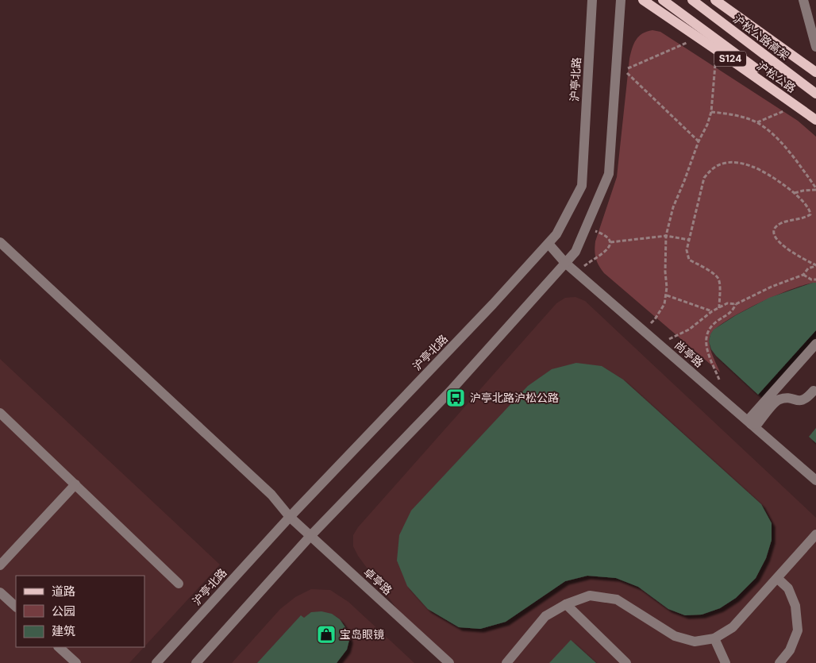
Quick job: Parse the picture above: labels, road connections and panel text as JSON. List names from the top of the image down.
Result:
{
  "streets": {
    "main road": ["沪松公路高架", "S124", "沪松公路"],
    "street": ["沪亭北路", "尚亭路", "卓亭路"]
  },
  "crossings": [
    ["沪亭北路", "尚亭路"],
    ["沪亭北路", "卓亭路"]
  ],
  "places": {
    "bus stop": ["沪亭北路沪松公路"],
    "shop": ["宝岛眼镜"]
  },
  "legend": ["道路", "公园", "建筑"]
}
